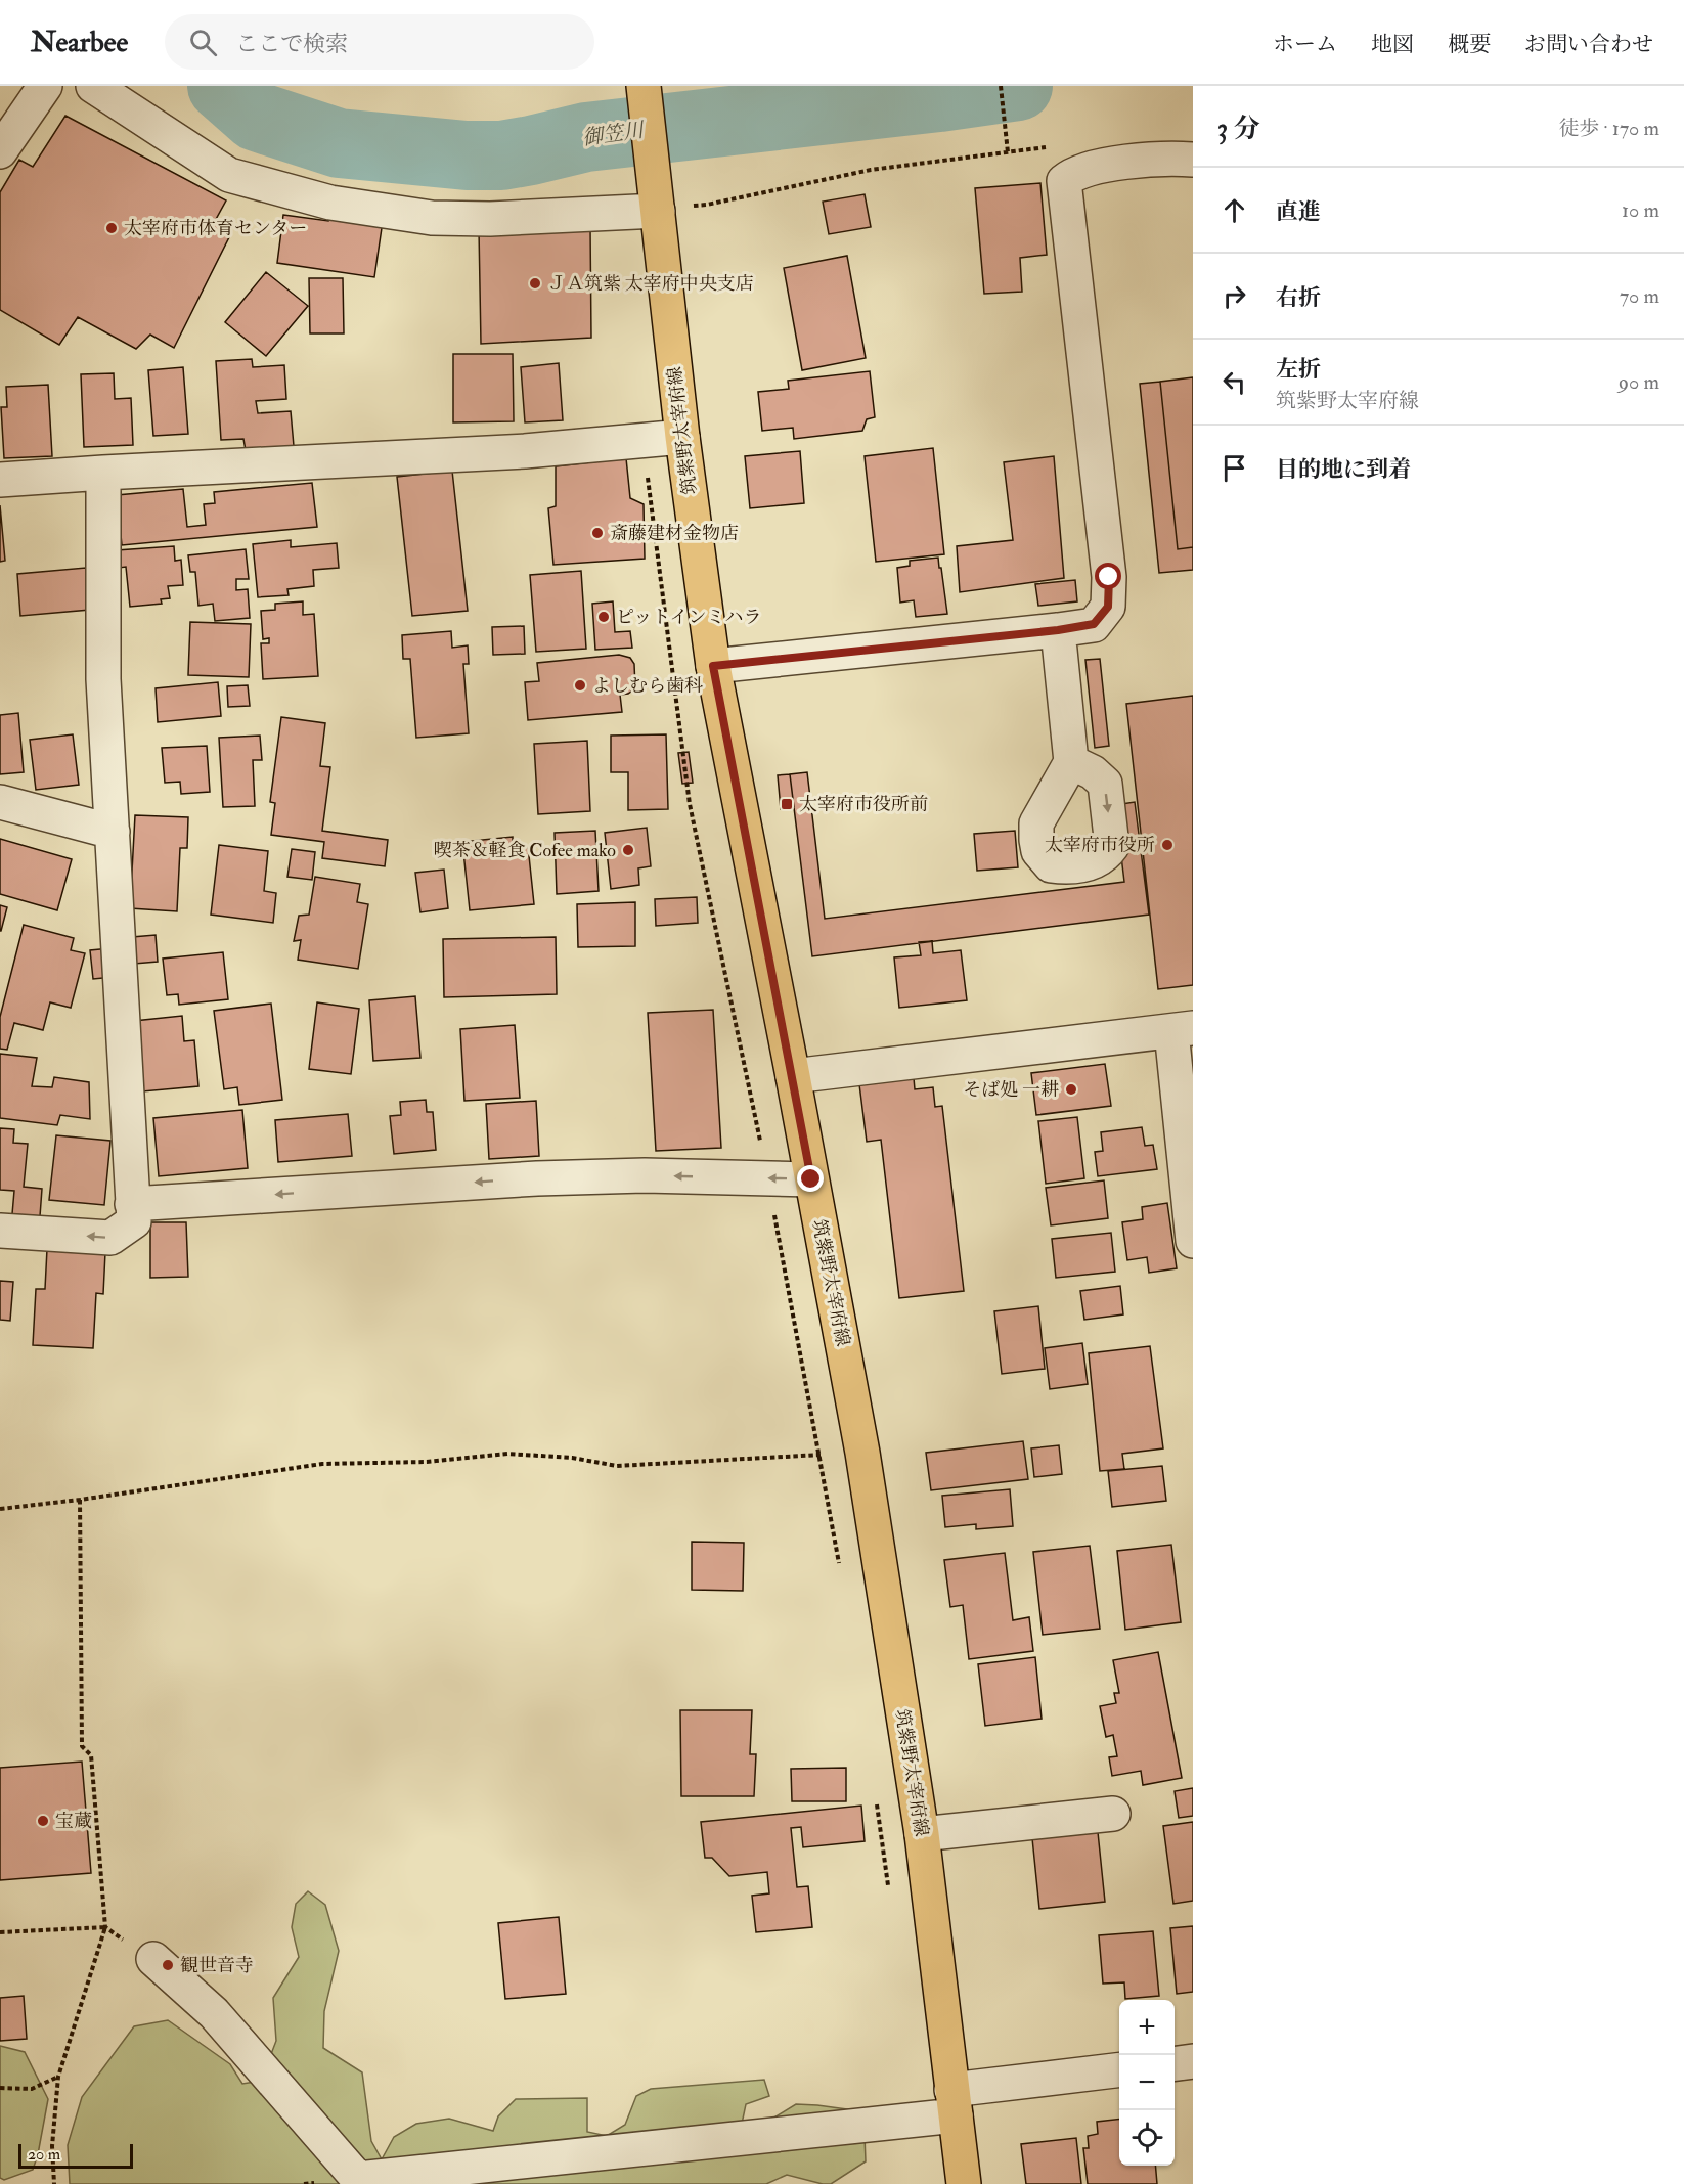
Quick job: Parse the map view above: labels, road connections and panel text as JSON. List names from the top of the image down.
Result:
{
  "streets": {
    "main road": ["筑紫野太宰府線"]
  },
  "water": ["御笠川"],
  "places": {
    "other": [
      "太宰府市体育センター",
      "ＪＡ筑紫 太宰府中央支店",
      "斎藤建材金物店",
      "ピットインミハラ",
      "よしむら歯科",
      "太宰府市役所",
      "喫茶＆軽食 Cofee mako",
      "そば処 一耕",
      "宝蔵",
      "観世音寺"
    ],
    "transit": ["太宰府市役所前"]
  },
  "scale_bar": "20 m",
  "page": {
    "header": "Nearbee",
    "search": "ここで検索",
    "nav": [
      "ホーム",
      "地図",
      "概要",
      "お問い合わせ"
    ],
    "heading": ["3 分", "徒歩 · 170 m"],
    "list": [
      ["直進", "10 m"],
      ["右折", "70 m"],
      ["左折", "筑紫野太宰府線", "90 m"],
      "目的地に到着"
    ],
    "map_buttons": ["+", "−"],
    "scale": "20 m"
  }
}
